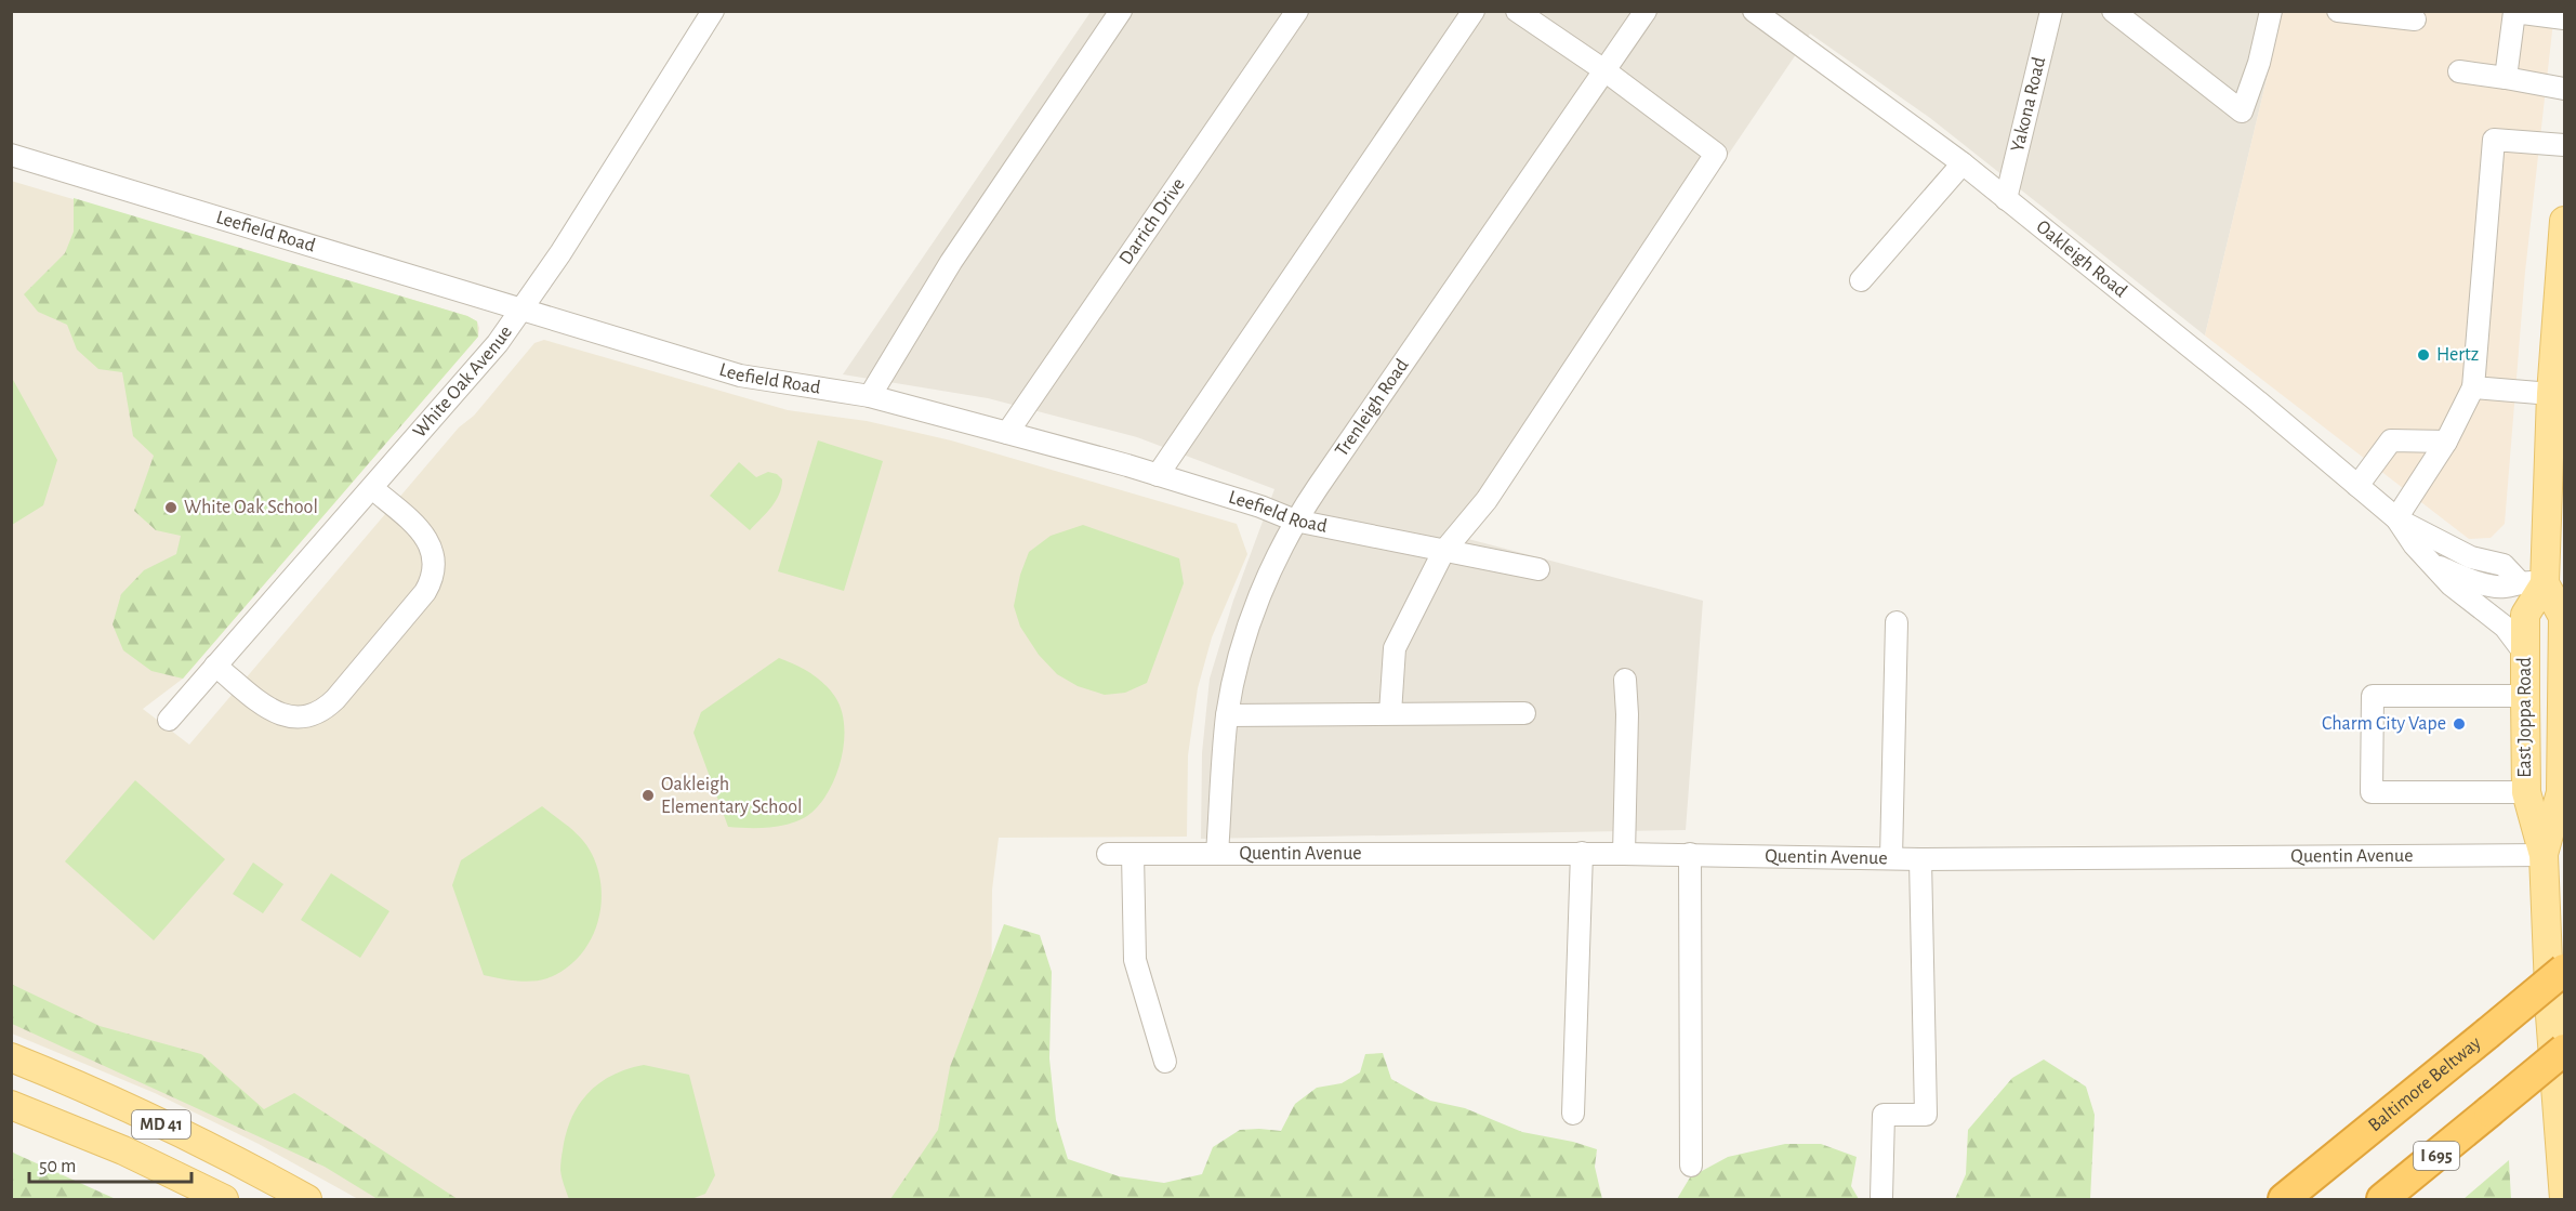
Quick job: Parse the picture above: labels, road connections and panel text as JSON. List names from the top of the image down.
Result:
{
  "streets": {
    "highway": ["Baltimore Beltway", "I 695"],
    "main road": ["East Joppa Road", "MD 41"],
    "street": [
      "Yakona Road",
      "Darrich Drive",
      "Leefield Road",
      "Oakleigh Road",
      "White Oak Avenue",
      "Trenleigh Road",
      "Quentin Avenue"
    ]
  },
  "crossings": [
    ["Yakona Road", "Oakleigh Road"],
    ["Darrich Drive", "Leefield Road"],
    ["Leefield Road", "White Oak Avenue"],
    ["Leefield Road", "Trenleigh Road"],
    ["Oakleigh Road", "East Joppa Road"],
    ["Trenleigh Road", "Quentin Avenue"],
    ["East Joppa Road", "Quentin Avenue"]
  ],
  "places": [
    "Hertz",
    "White Oak School",
    "Charm City Vape",
    "Oakleigh Elementary School"
  ],
  "scale_bar": "50 m"
}
